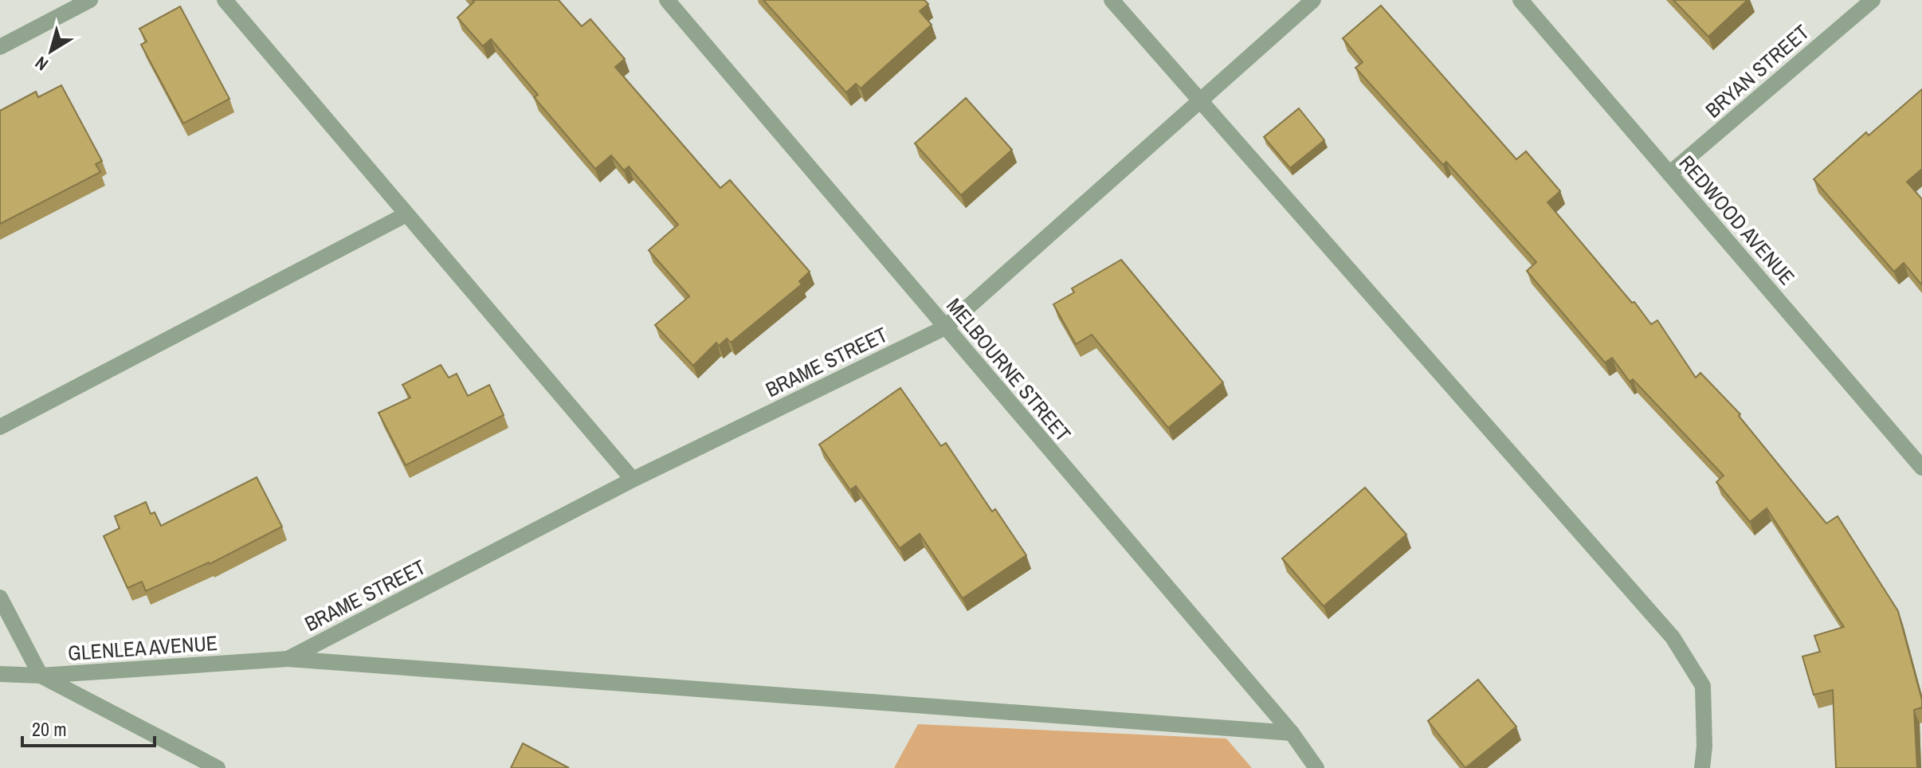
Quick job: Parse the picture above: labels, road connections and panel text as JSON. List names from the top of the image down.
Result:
{
  "streets": {
    "street": [
      "BRYAN STREET",
      "REDWOOD AVENUE",
      "BRAME STREET",
      "MELBOURNE STREET",
      "GLENLEA AVENUE"
    ]
  },
  "crossings": [
    ["BRYAN STREET", "REDWOOD AVENUE"],
    ["BRAME STREET", "MELBOURNE STREET"],
    ["BRAME STREET", "GLENLEA AVENUE"],
    ["MELBOURNE STREET", "GLENLEA AVENUE"]
  ],
  "scale_bar": "20 m",
  "north": "bottom left"
}
